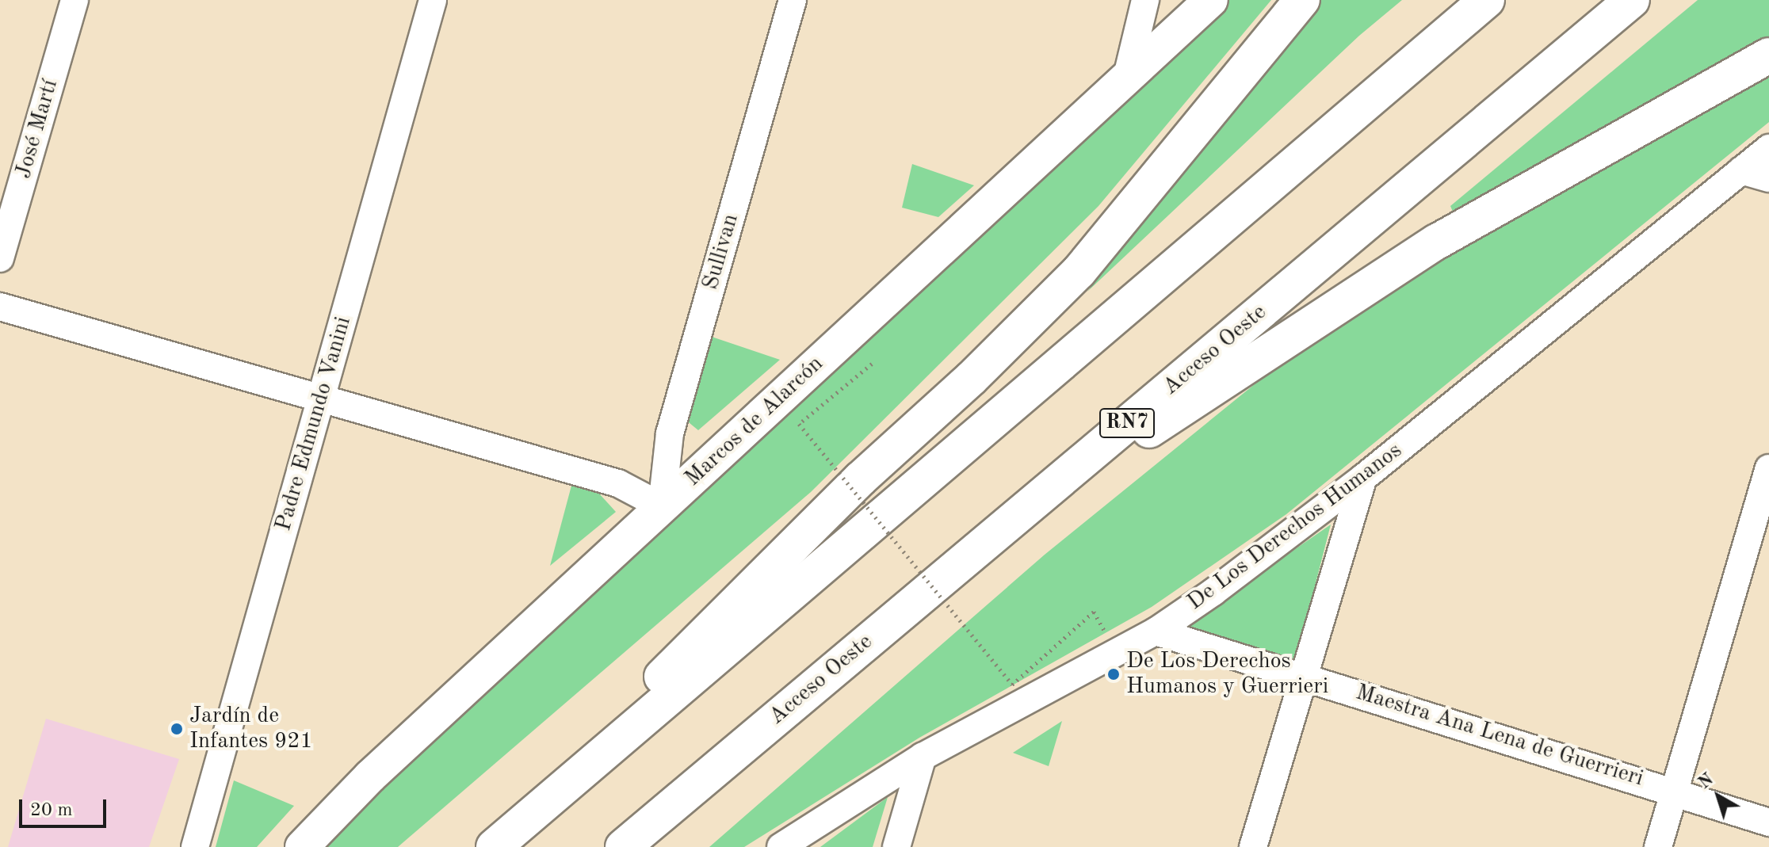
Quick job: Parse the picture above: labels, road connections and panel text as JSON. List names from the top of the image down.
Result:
{
  "streets": {
    "highway": ["Acceso Oeste", "RN7"],
    "street": [
      "José Martí",
      "Sullivan",
      "Marcos de Alarcón",
      "Padre Edmundo Vanini",
      "De Los Derechos Humanos",
      "Maestra Ana Lena de Guerrieri"
    ]
  },
  "crossings": [
    ["Sullivan", "Marcos de Alarcón"],
    ["De Los Derechos Humanos", "Maestra Ana Lena de Guerrieri"]
  ],
  "places": ["De Los Derechos Humanos y Guerrieri", "Jardín de Infantes 921"],
  "scale_bar": "20 m",
  "north": "top left"
}
